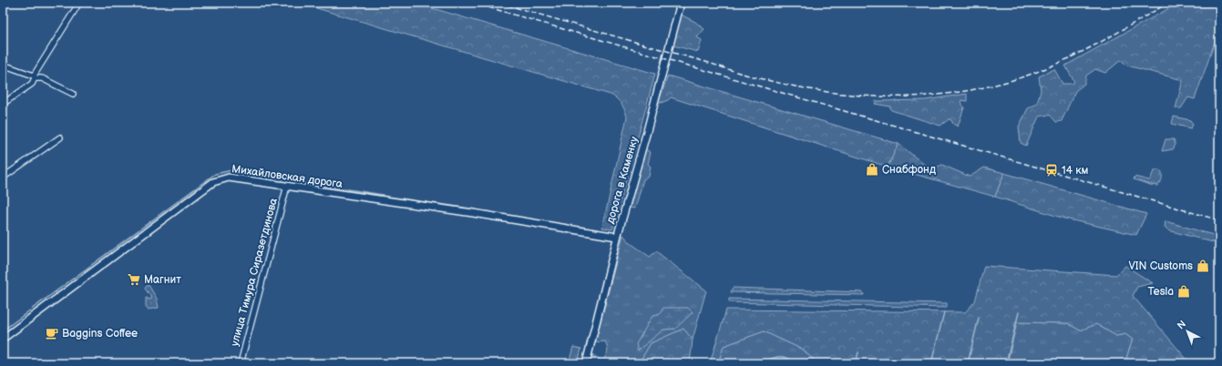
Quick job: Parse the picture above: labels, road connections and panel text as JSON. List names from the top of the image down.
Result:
{
  "streets": {
    "street": ["Михайловская дорога", "дорога в Каменку", "улица Тимура Сиразетдинова"]
  },
  "crossings": [
    ["Михайловская дорога", "дорога в Каменку"],
    ["Михайловская дорога", "улица Тимура Сиразетдинова"]
  ],
  "places": {
    "shop": ["Снабфонд", "VIN Customs", "Tesla"],
    "station": ["14 км"],
    "supermarket": ["Магнит"],
    "cafe": ["Baggins Coffee"]
  },
  "north": "top left"
}
